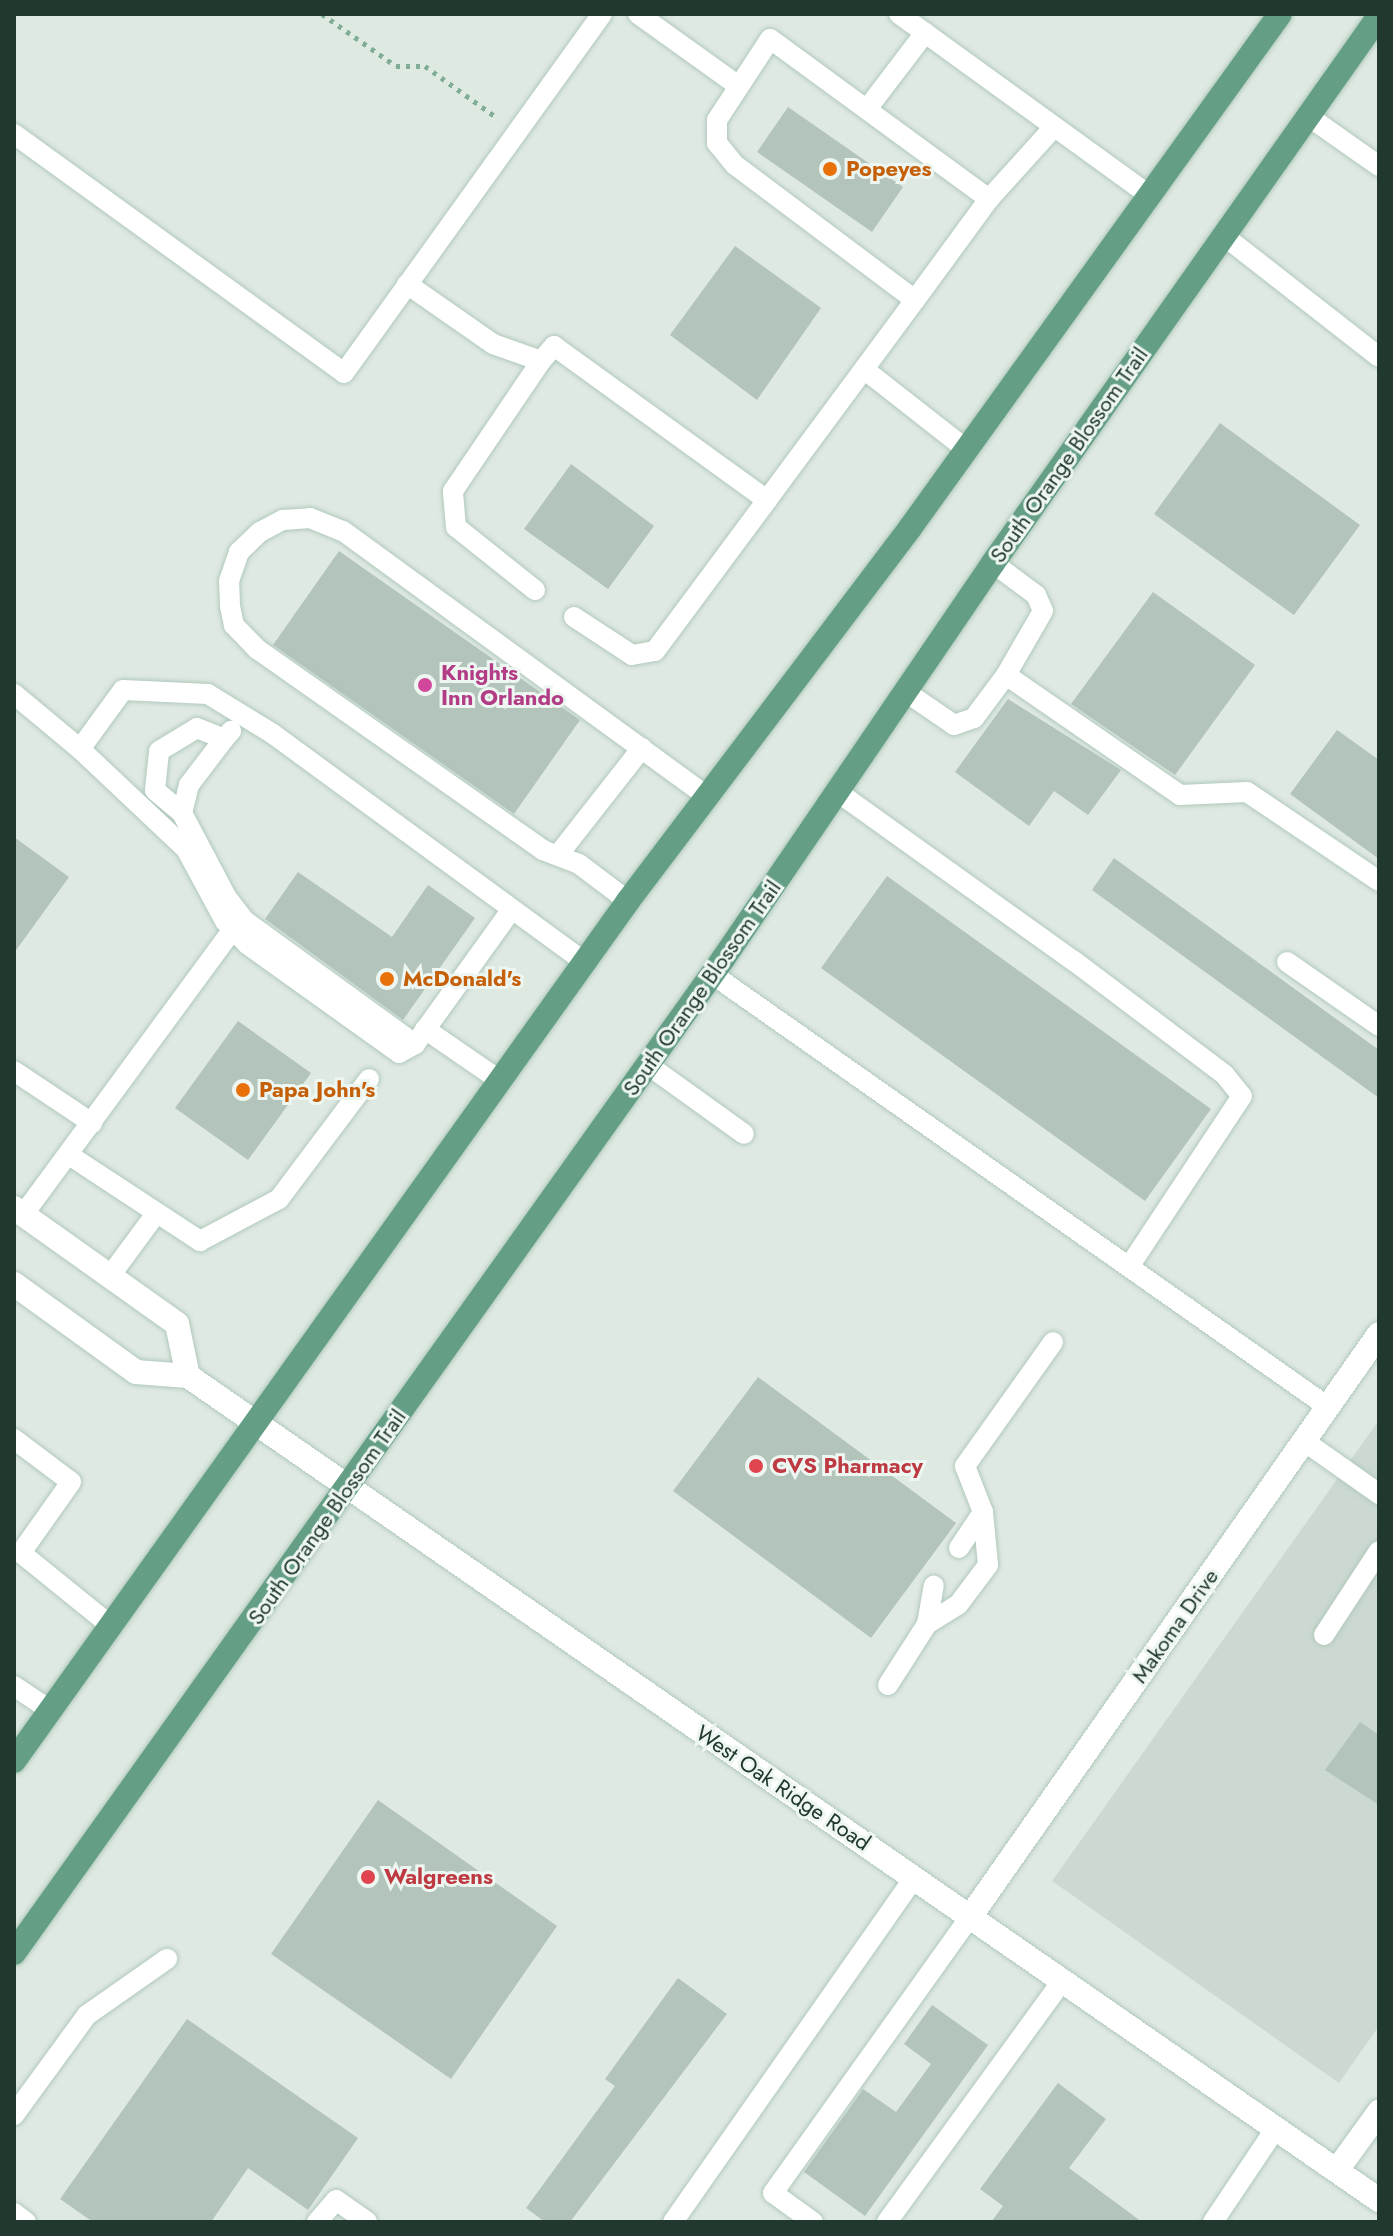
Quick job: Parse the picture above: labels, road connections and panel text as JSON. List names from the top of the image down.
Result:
{
  "streets": {
    "main road": ["South Orange Blossom Trail", "Makoma Drive", "West Oak Ridge Road"]
  },
  "crossings": [
    ["South Orange Blossom Trail", "West Oak Ridge Road"],
    ["Makoma Drive", "West Oak Ridge Road"]
  ],
  "places": [
    "Popeyes",
    "Knights Inn Orlando",
    "McDonald's",
    "Papa John's",
    "CVS Pharmacy",
    "Walgreens"
  ]
}
